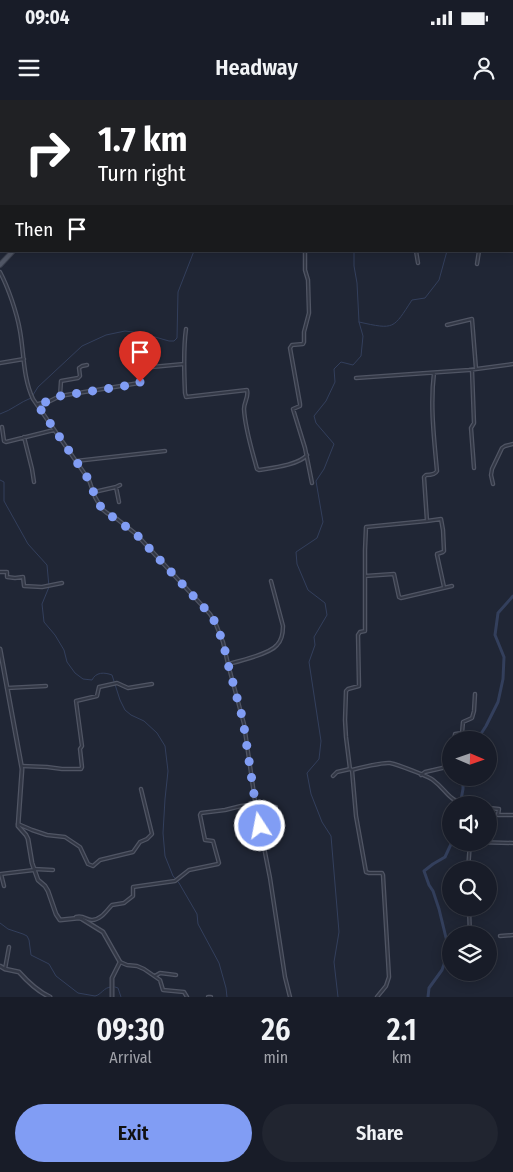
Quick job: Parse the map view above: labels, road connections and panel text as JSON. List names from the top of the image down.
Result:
{
  "north": "right",
  "page": {
    "status": "09:04",
    "header": "Headway",
    "turn": ["1.7 km", "Turn right"],
    "then": "Then",
    "eta": [
      "09:30",
      "Arrival",
      "26",
      "min",
      "2.1",
      "km"
    ],
    "buttons": ["Exit", "Share"]
  }
}
